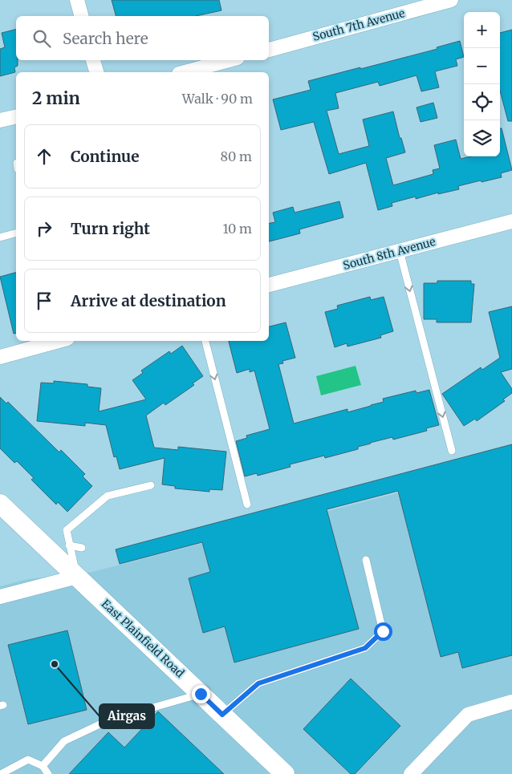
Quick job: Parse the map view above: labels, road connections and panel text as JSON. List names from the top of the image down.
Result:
{
  "streets": {
    "main road": ["East Plainfield Road"],
    "street": ["South 7th Avenue", "South 8th Avenue"]
  },
  "places": ["Airgas"],
  "page": {
    "map_buttons": ["+", "−"],
    "search": "Search here",
    "heading": ["2 min", "Walk · 90 m"],
    "list": [
      ["Continue", "80 m"],
      ["Turn right", "10 m"],
      "Arrive at destination"
    ]
  }
}
